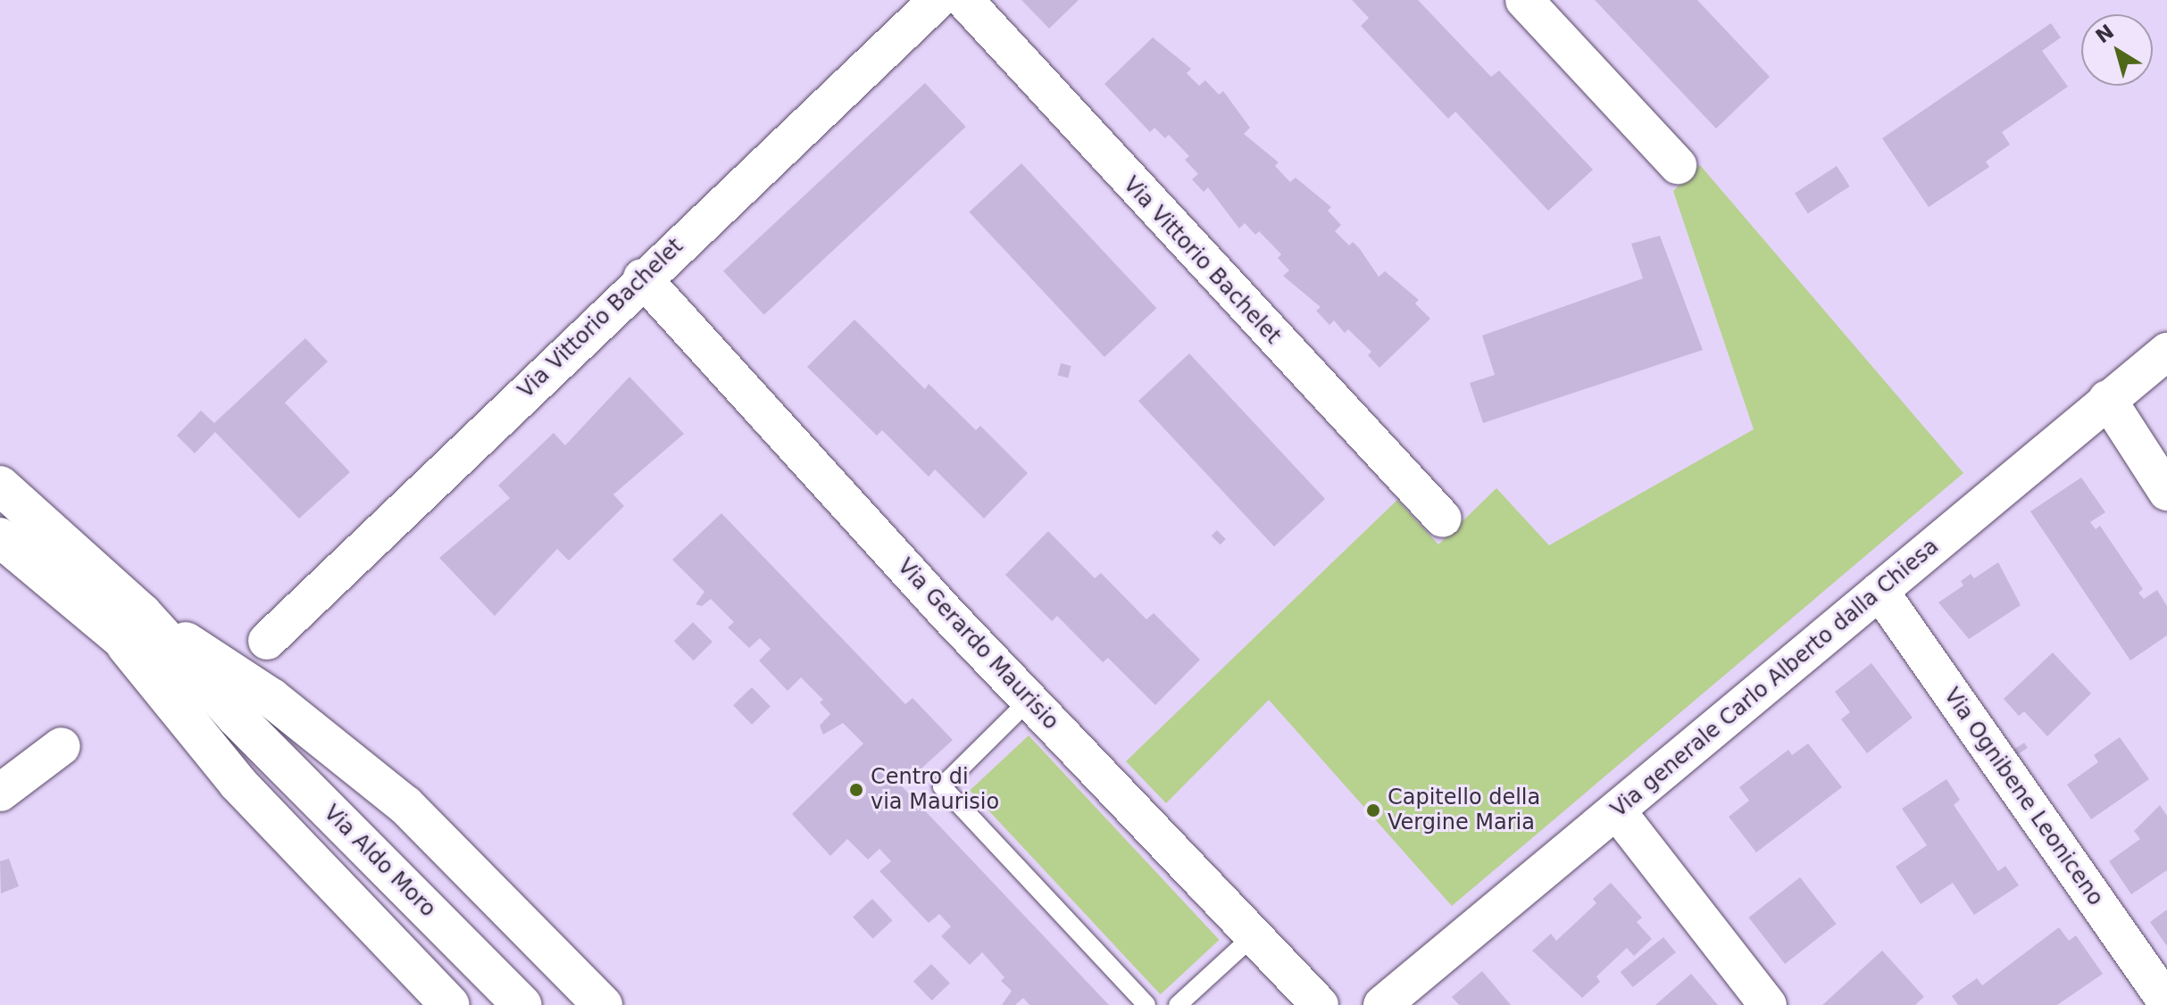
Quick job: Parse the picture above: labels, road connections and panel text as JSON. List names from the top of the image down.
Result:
{
  "streets": {
    "main road": ["Via Aldo Moro"],
    "street": [
      "Via Vittorio Bachelet",
      "Via Gerardo Maurisio",
      "Via generale Carlo Alberto dalla Chiesa",
      "Via Ognibene Leoniceno"
    ]
  },
  "crossings": [
    ["Via Vittorio Bachelet", "Via Gerardo Maurisio"],
    ["Via generale Carlo Alberto dalla Chiesa", "Via Ognibene Leoniceno"]
  ],
  "places": ["Centro di via Maurisio", "Capitello della Vergine Maria"],
  "north": "top left"
}
